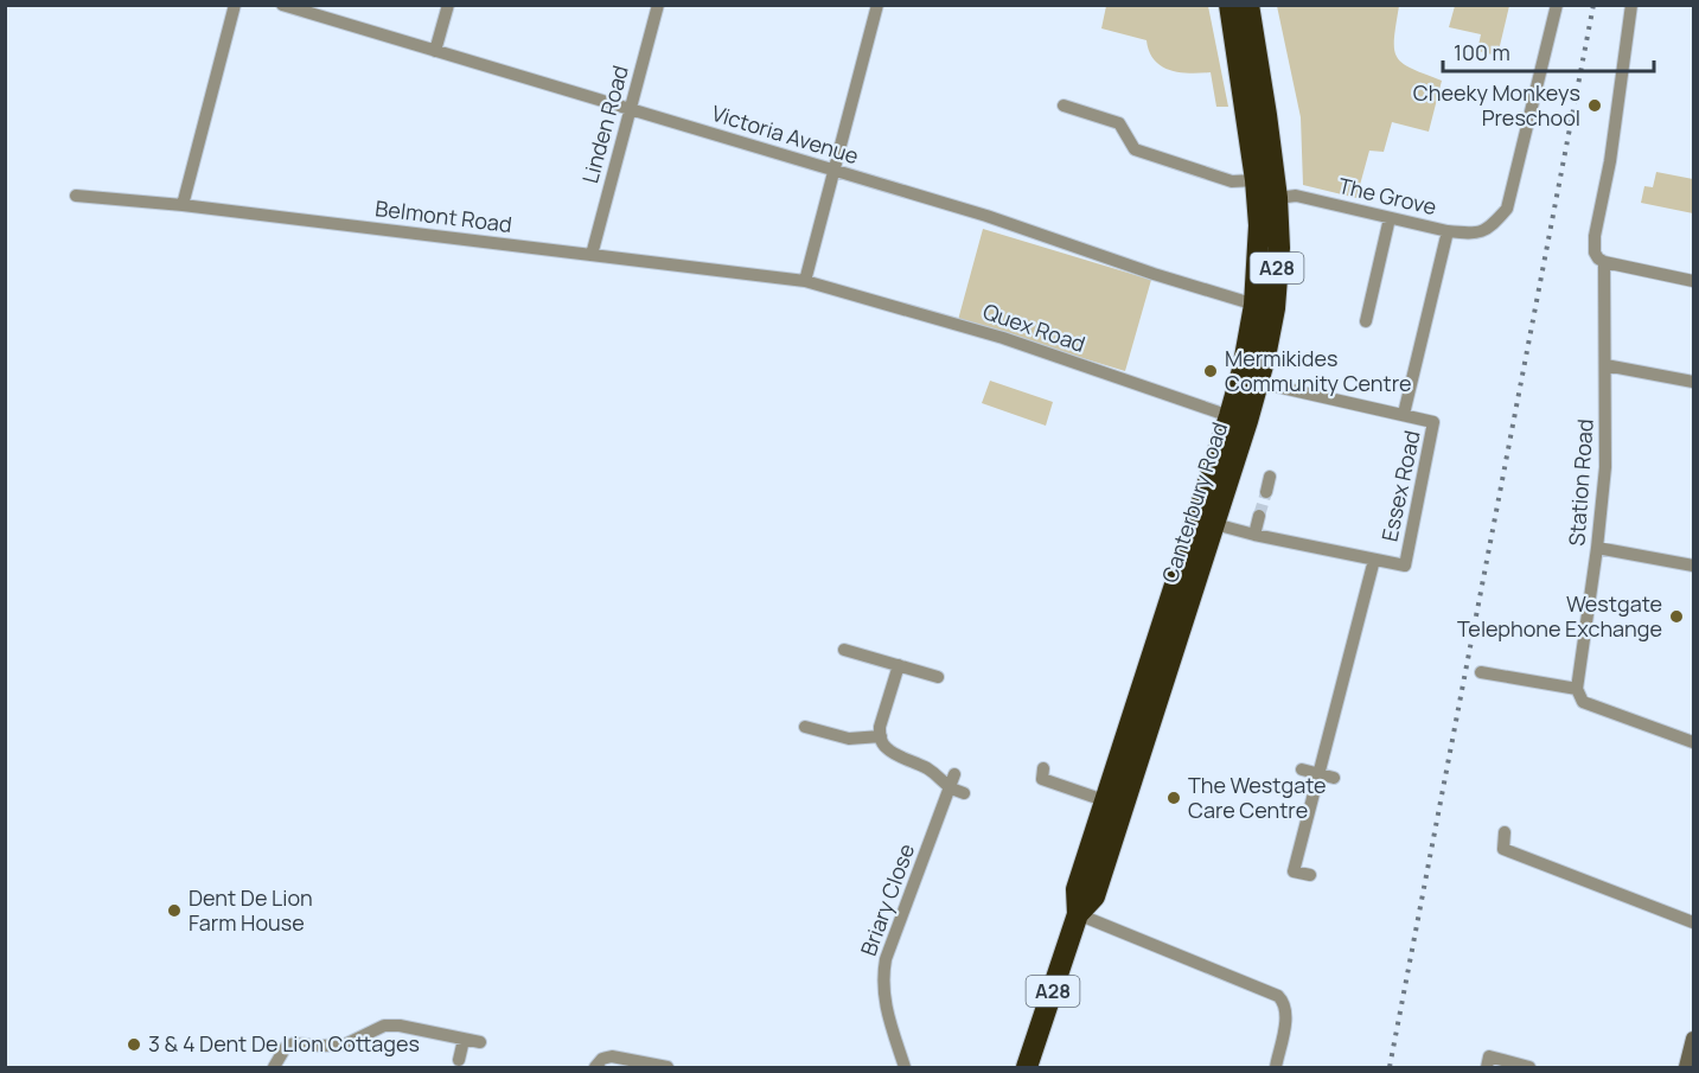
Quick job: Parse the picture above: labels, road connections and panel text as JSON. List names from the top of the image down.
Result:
{
  "streets": {
    "highway": ["A28", "Canterbury Road"],
    "street": [
      "Linden Road",
      "Victoria Avenue",
      "The Grove",
      "Belmont Road",
      "Quex Road",
      "Station Road",
      "Essex Road",
      "Briary Close"
    ]
  },
  "crossings": [
    ["Linden Road", "Victoria Avenue"],
    ["Linden Road", "Belmont Road"],
    ["Victoria Avenue", "Canterbury Road"],
    ["The Grove", "Essex Road"],
    ["The Grove", "Canterbury Road"],
    ["Belmont Road", "Quex Road"],
    ["Quex Road", "Canterbury Road"]
  ],
  "places": [
    "Cheeky Monkeys Preschool",
    "Mermikides Community Centre",
    "Westgate Telephone Exchange",
    "The Westgate Care Centre",
    "Dent De Lion Farm House",
    "3 & 4 Dent De Lion Cottages"
  ],
  "scale_bar": "100 m"
}
